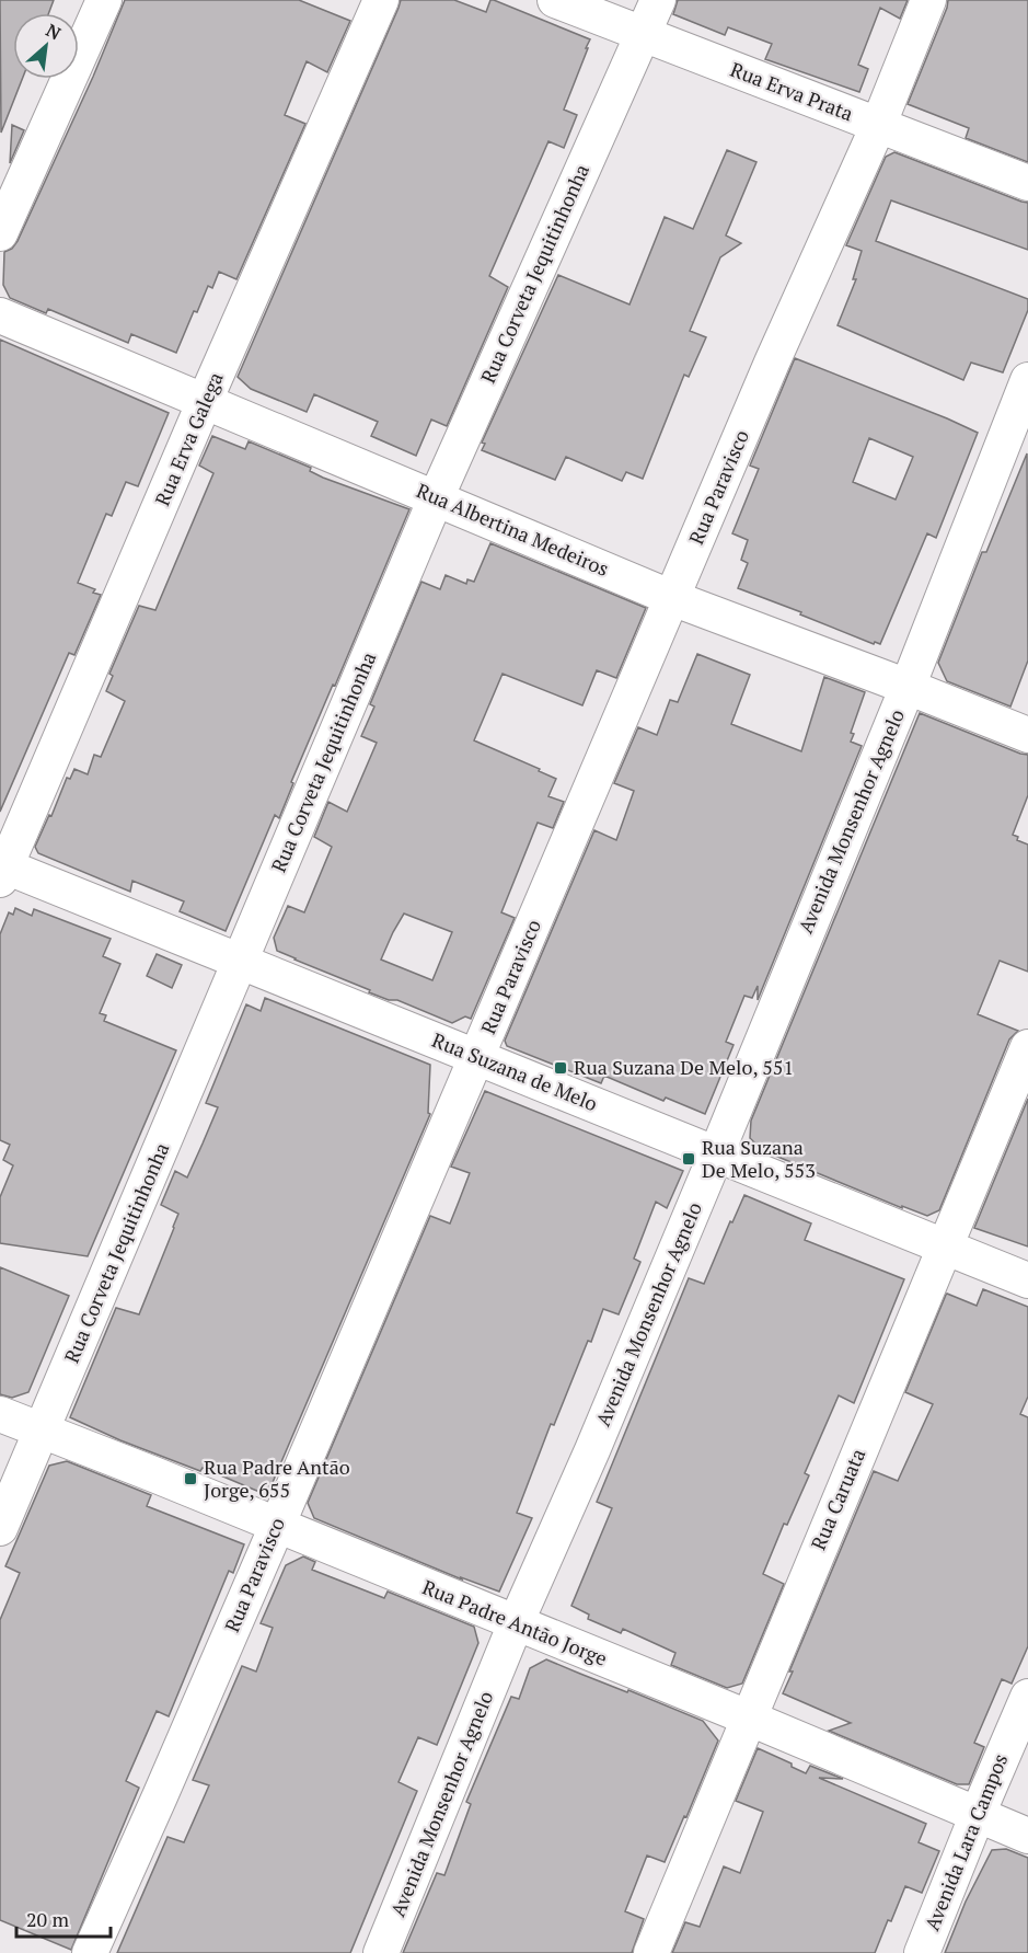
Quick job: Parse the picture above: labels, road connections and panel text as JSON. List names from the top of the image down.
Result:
{
  "streets": {
    "street": [
      "Rua Erva Prata",
      "Rua Corveta Jequitinhonha",
      "Rua Erva Galega",
      "Rua Paravisco",
      "Rua Albertina Medeiros",
      "Avenida Monsenhor Agnelo",
      "Rua Suzana de Melo",
      "Rua Caruata",
      "Rua Padre Antão Jorge",
      "Avenida Lara Campos"
    ]
  },
  "crossings": [
    ["Rua Erva Prata", "Rua Corveta Jequitinhonha"],
    ["Rua Erva Prata", "Rua Paravisco"],
    ["Rua Corveta Jequitinhonha", "Rua Albertina Medeiros"],
    ["Rua Corveta Jequitinhonha", "Rua Suzana de Melo"],
    ["Rua Corveta Jequitinhonha", "Rua Padre Antão Jorge"],
    ["Rua Erva Galega", "Rua Albertina Medeiros"],
    ["Rua Erva Galega", "Rua Suzana de Melo"],
    ["Rua Paravisco", "Rua Albertina Medeiros"],
    ["Rua Paravisco", "Rua Suzana de Melo"],
    ["Rua Paravisco", "Rua Padre Antão Jorge"],
    ["Rua Albertina Medeiros", "Avenida Monsenhor Agnelo"],
    ["Avenida Monsenhor Agnelo", "Rua Suzana de Melo"],
    ["Avenida Monsenhor Agnelo", "Rua Padre Antão Jorge"],
    ["Rua Suzana de Melo", "Rua Caruata"],
    ["Rua Caruata", "Rua Padre Antão Jorge"],
    ["Rua Padre Antão Jorge", "Avenida Lara Campos"]
  ],
  "places": {
    "transit": ["Rua Suzana De Melo, 551", "Rua Suzana De Melo, 553", "Rua Padre Antão Jorge, 655"]
  },
  "scale_bar": "20 m",
  "north": "top right"
}
